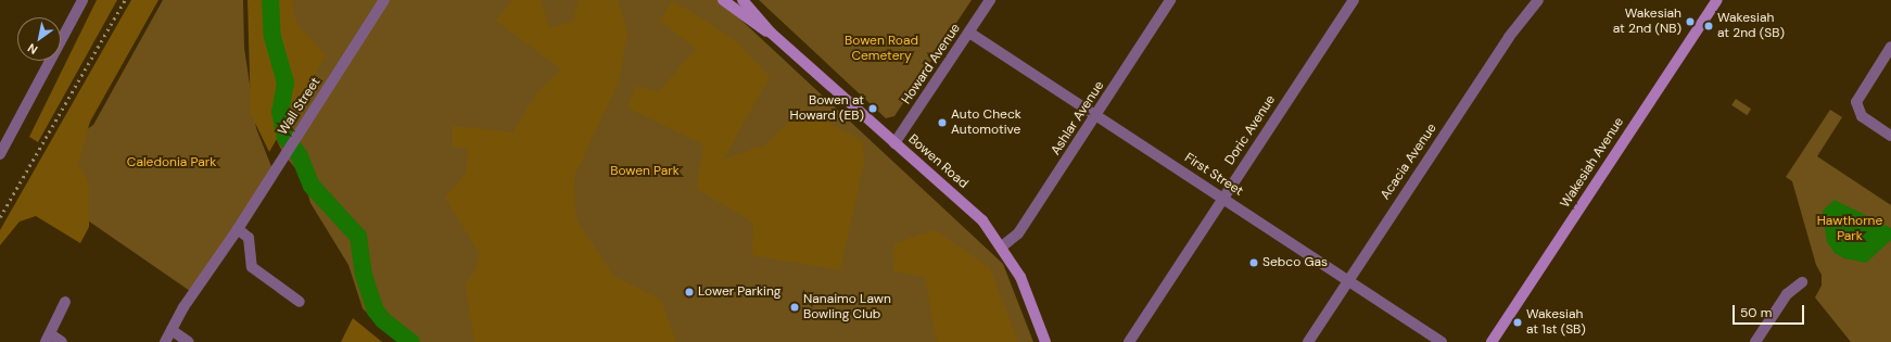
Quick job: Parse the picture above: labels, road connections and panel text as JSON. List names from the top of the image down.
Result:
{
  "streets": {
    "main road": ["Bowen Road", "Wakesiah Avenue"],
    "street": [
      "Howard Avenue",
      "Wall Street",
      "Ashlar Avenue",
      "Doric Avenue",
      "Acacia Avenue",
      "First Street"
    ]
  },
  "crossings": [
    ["Howard Avenue", "Bowen Road"],
    ["Howard Avenue", "First Street"],
    ["Ashlar Avenue", "Bowen Road"],
    ["Ashlar Avenue", "First Street"],
    ["Doric Avenue", "First Street"],
    ["Acacia Avenue", "First Street"]
  ],
  "parks": [
    "Bowen Road Cemetery",
    "Caledonia Park",
    "Bowen Park",
    "Hawthorne Park"
  ],
  "places": [
    "Wakesiah at 2nd (NB)",
    "Wakesiah at 2nd (SB)",
    "Bowen at Howard (EB)",
    "Auto Check Automotive",
    "Sebco Gas",
    "Lower Parking",
    "Nanaimo Lawn Bowling Club",
    "Wakesiah at 1st (SB)"
  ],
  "scale_bar": "50 m",
  "north": "bottom left"
}
